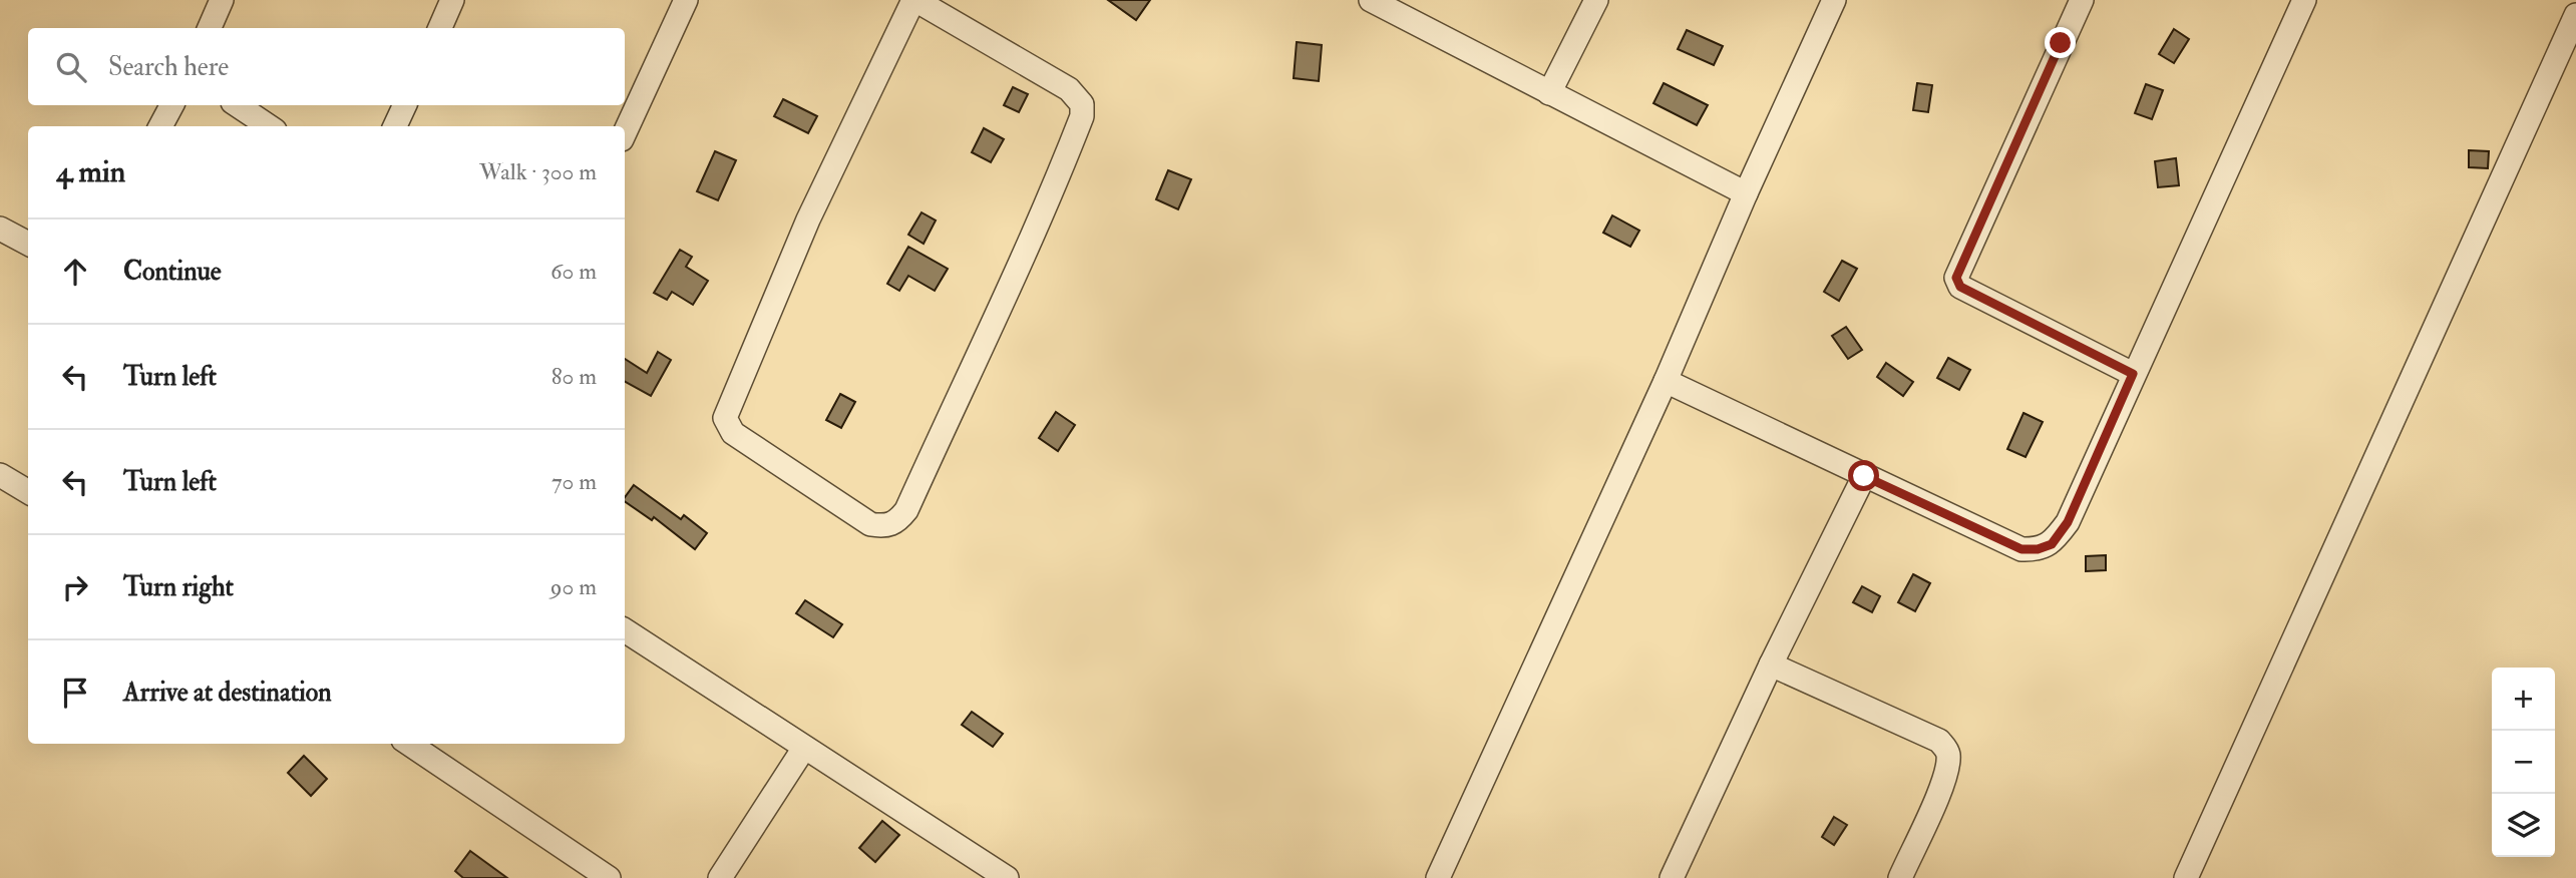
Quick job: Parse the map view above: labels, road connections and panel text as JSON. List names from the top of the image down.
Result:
{
  "page": {
    "search": "Search here",
    "heading": ["4 min", "Walk · 300 m"],
    "list": [
      ["Continue", "60 m"],
      ["Turn left", "80 m"],
      ["Turn left", "70 m"],
      ["Turn right", "90 m"],
      "Arrive at destination"
    ],
    "map_buttons": ["+", "−"]
  }
}
